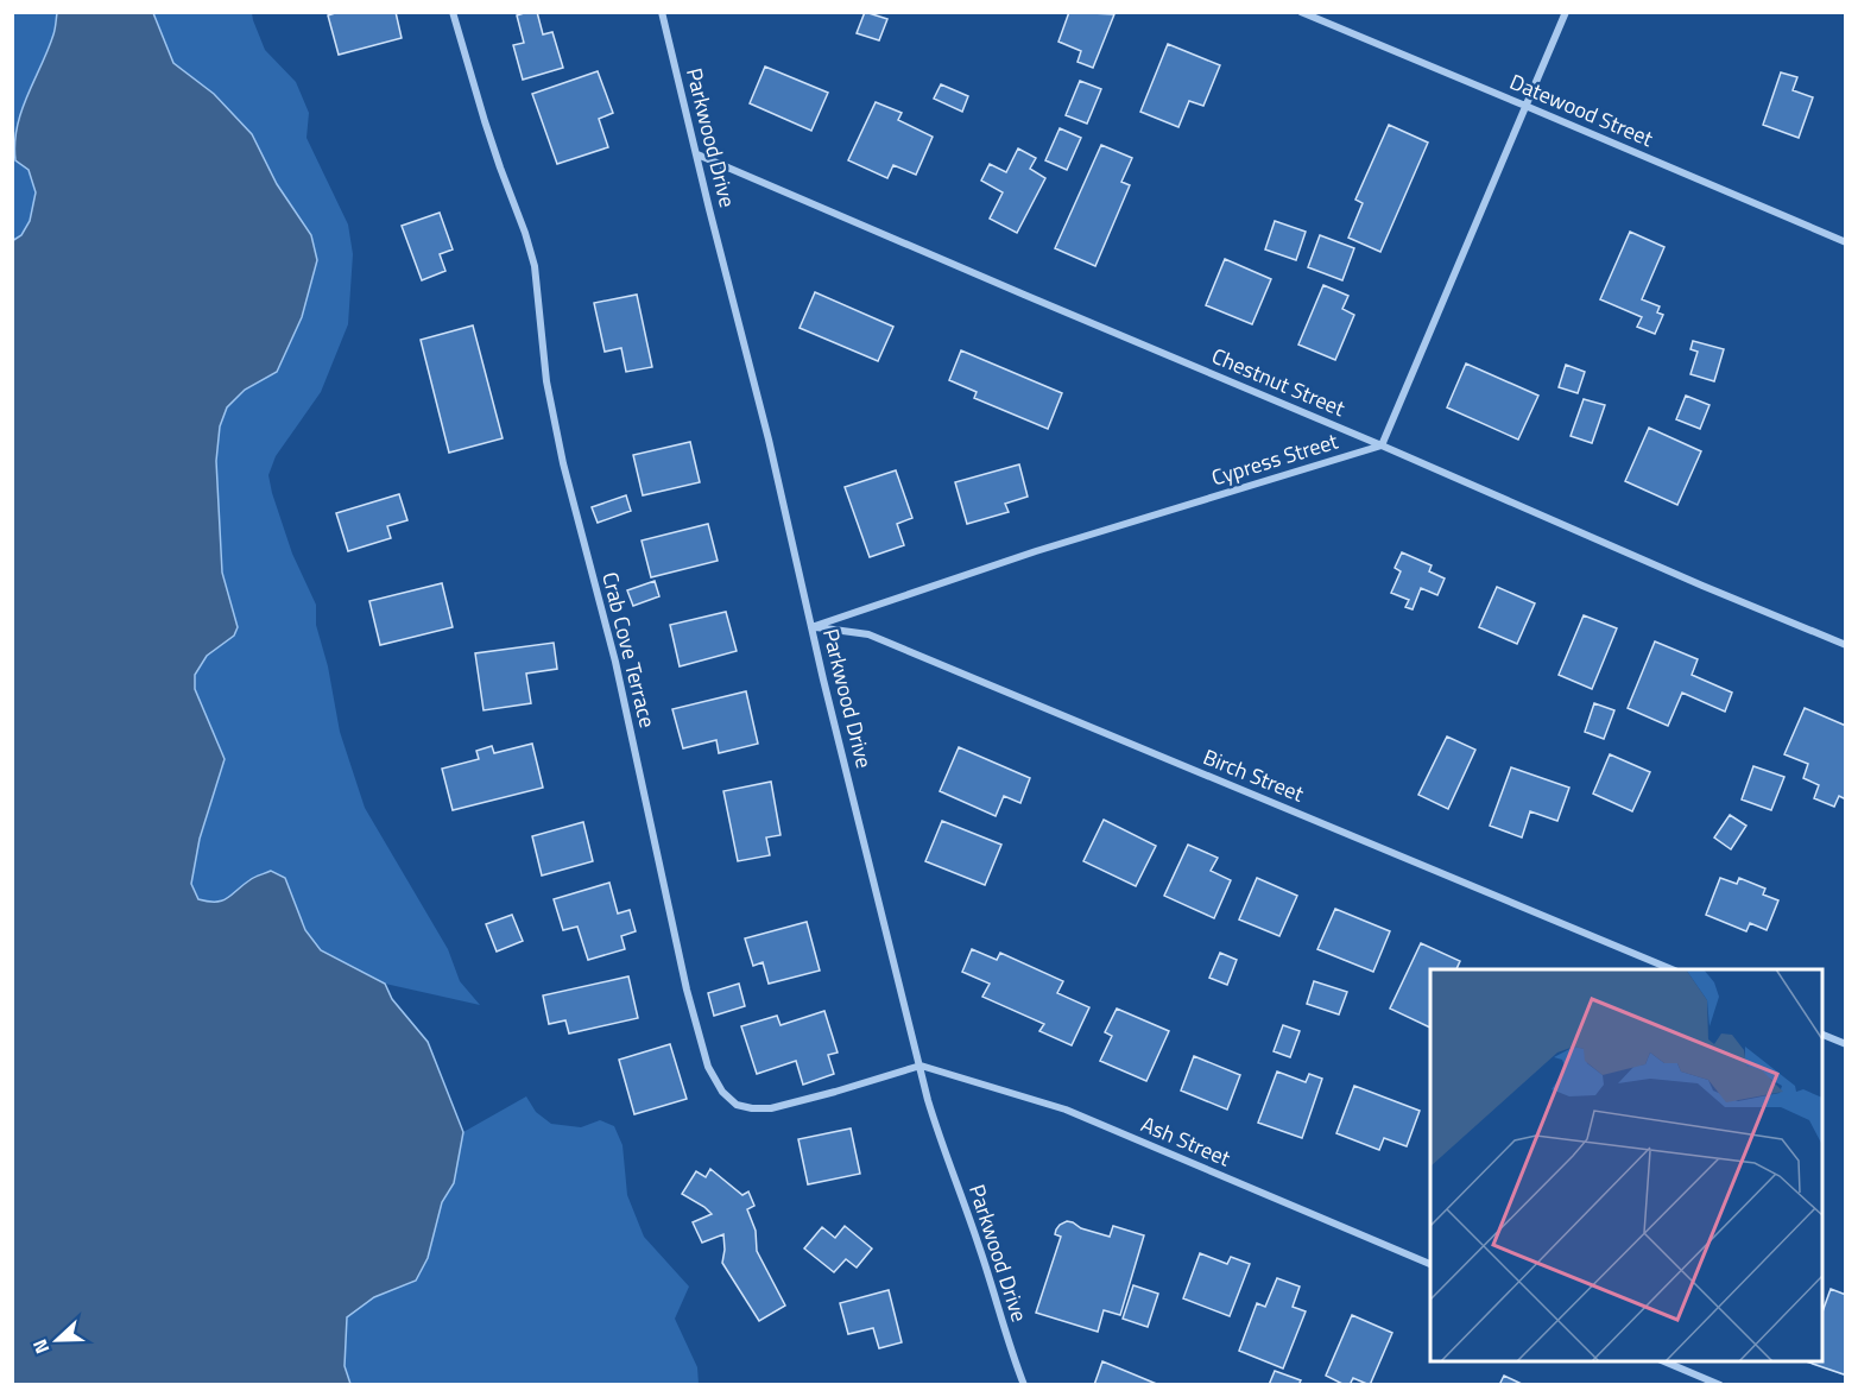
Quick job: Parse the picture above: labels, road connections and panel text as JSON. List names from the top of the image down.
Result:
{
  "streets": {
    "street": [
      "Datewood Street",
      "Parkwood Drive",
      "Chestnut Street",
      "Cypress Street",
      "Crab Cove Terrace",
      "Birch Street",
      "Ash Street"
    ]
  },
  "crossings": [
    ["Parkwood Drive", "Chestnut Street"],
    ["Parkwood Drive", "Cypress Street"],
    ["Parkwood Drive", "Crab Cove Terrace"],
    ["Parkwood Drive", "Birch Street"],
    ["Parkwood Drive", "Ash Street"],
    ["Chestnut Street", "Cypress Street"],
    ["Cypress Street", "Birch Street"],
    ["Crab Cove Terrace", "Ash Street"]
  ],
  "north": "left"
}
